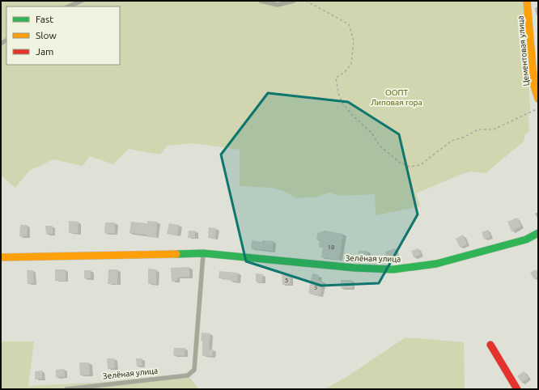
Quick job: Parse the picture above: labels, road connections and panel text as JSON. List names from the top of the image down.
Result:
{
  "streets": {
    "street": ["Цементовая улица", "Зелёная улица"]
  },
  "parks": ["ООПТ Липовая гора"],
  "house_numbers": ["18", "5", "3"],
  "legend": ["Fast", "Slow", "Jam"]
}
